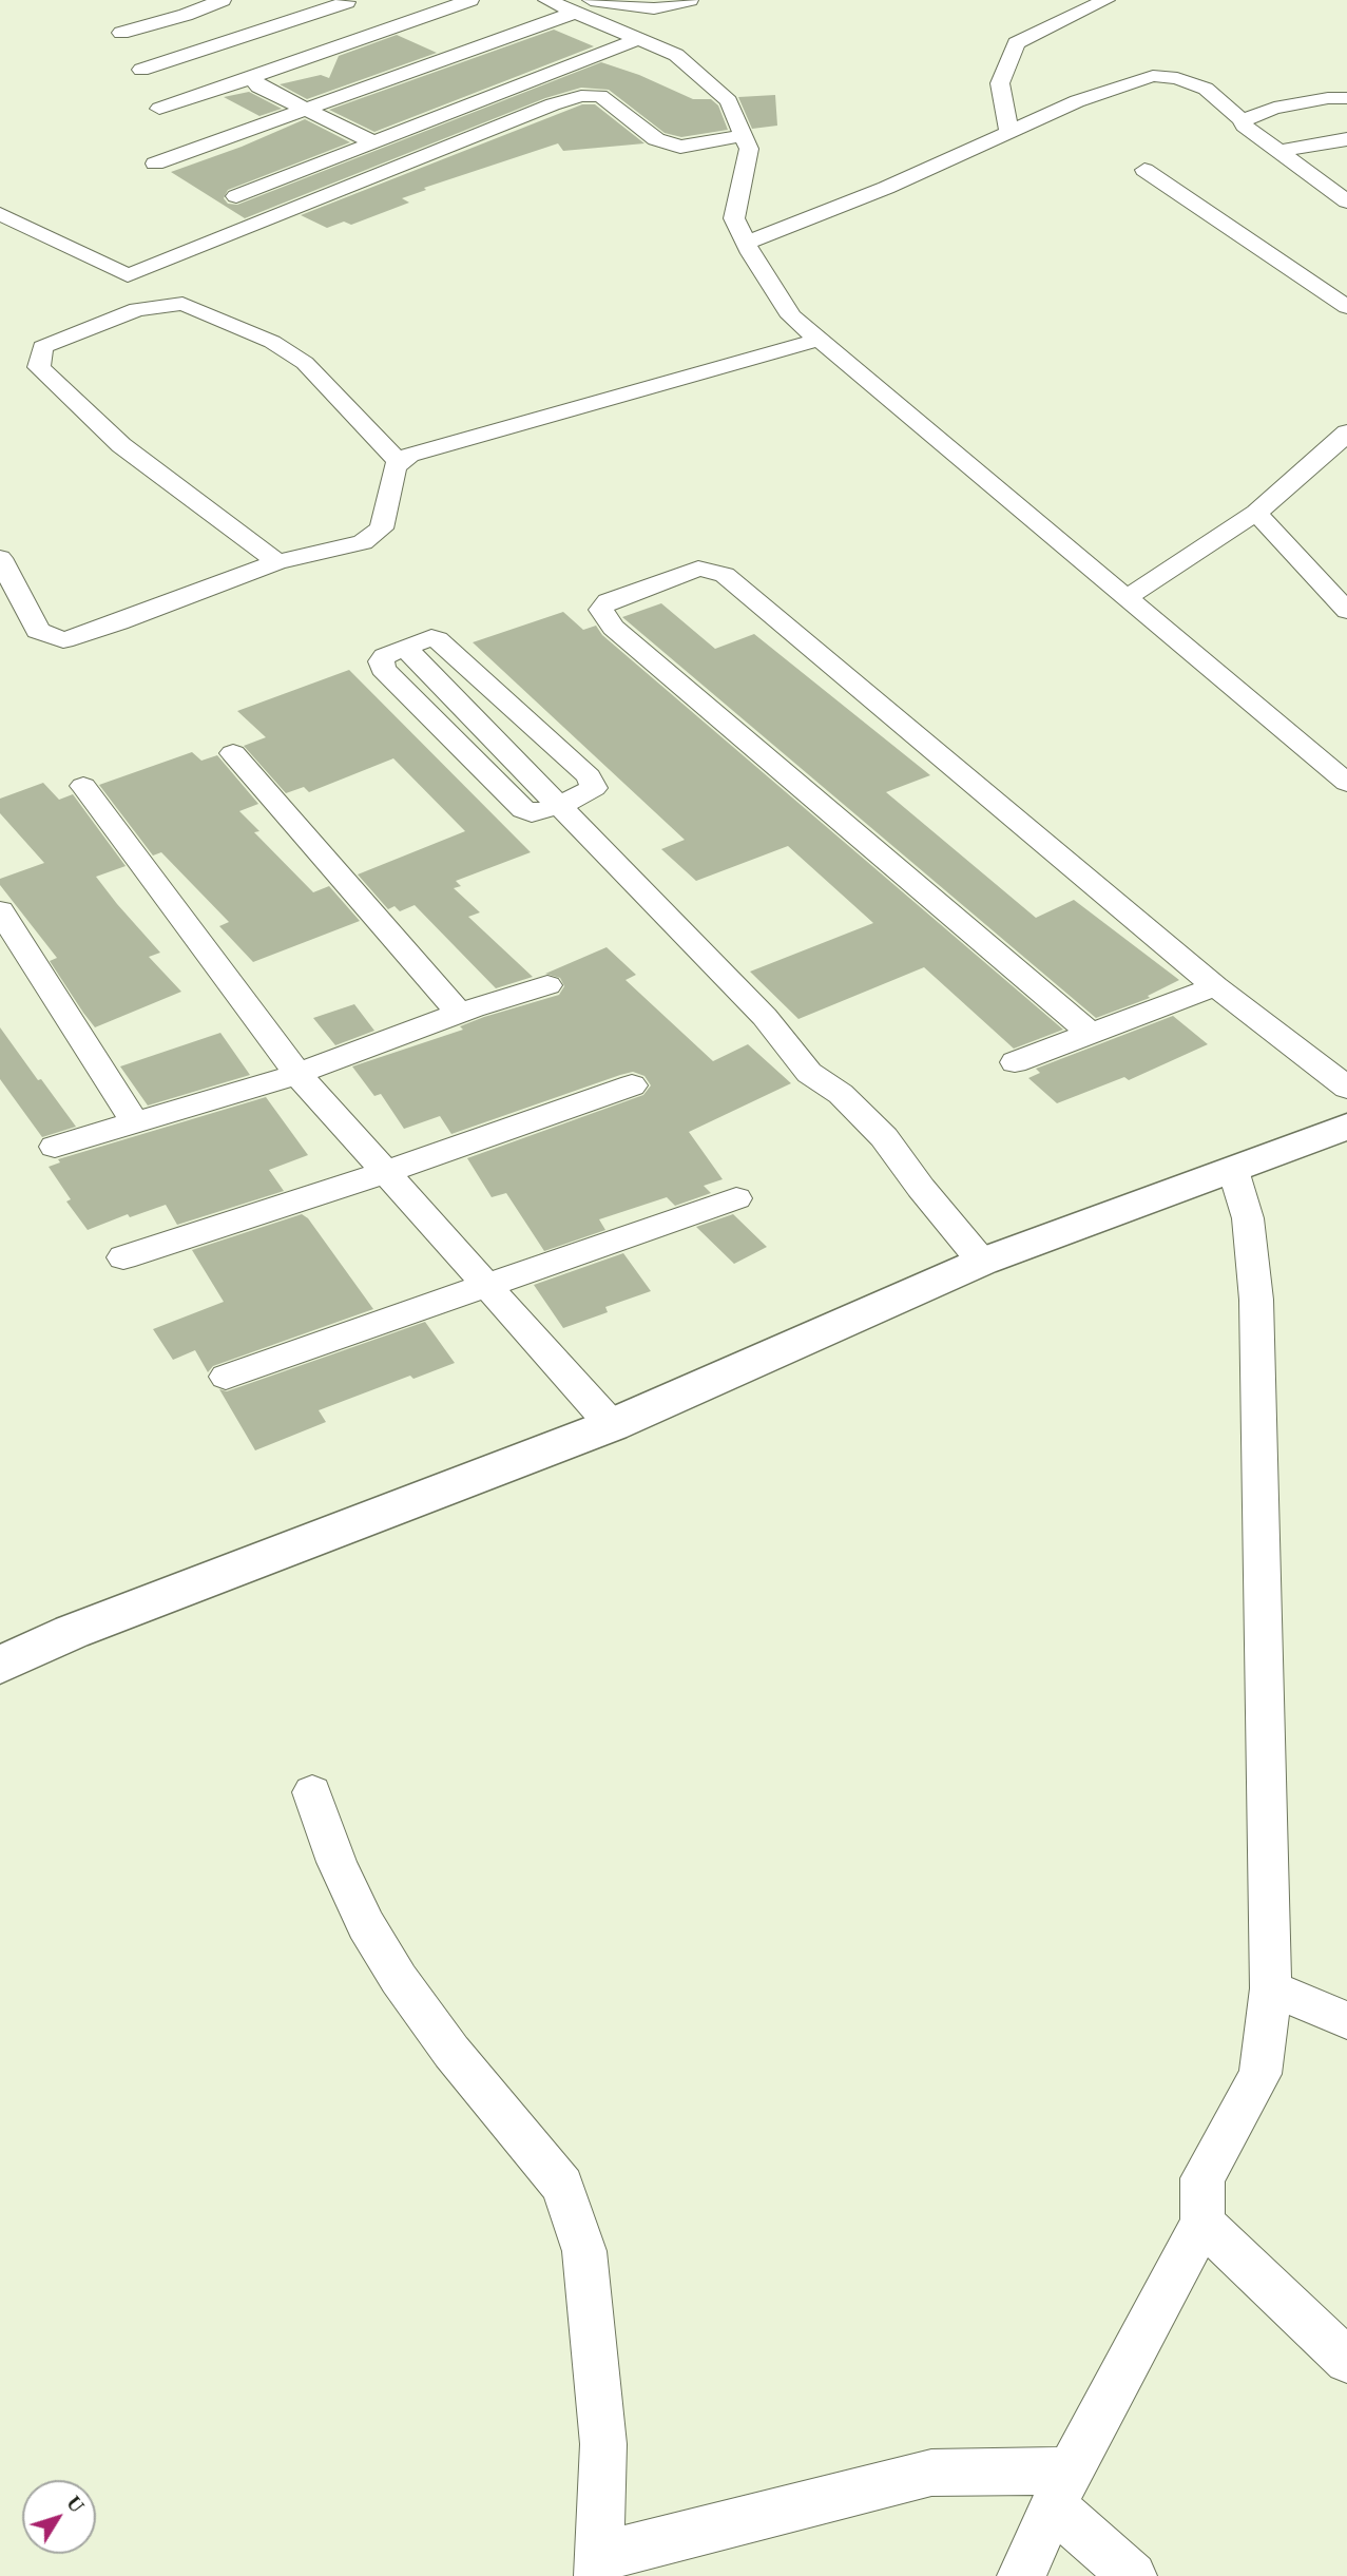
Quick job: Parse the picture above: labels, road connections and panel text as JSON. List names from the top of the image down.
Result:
{
  "north": "top right"
}
